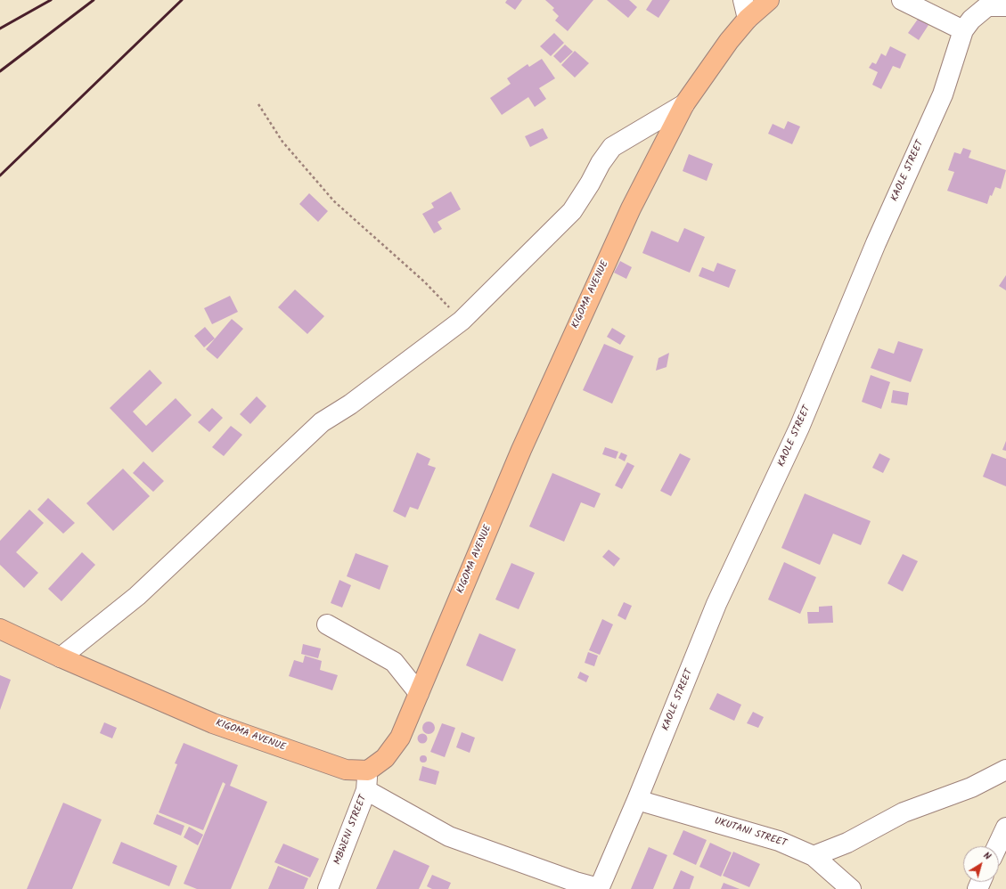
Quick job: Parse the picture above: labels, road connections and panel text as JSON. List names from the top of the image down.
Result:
{
  "streets": {
    "main road": ["KIGOMA AVENUE"],
    "street": ["KAOLE STREET", "MBWENI STREET", "UKUTANI STREET"]
  },
  "crossings": [
    ["KAOLE STREET", "UKUTANI STREET"],
    ["KIGOMA AVENUE", "MBWENI STREET"]
  ],
  "north": "top right"
}
